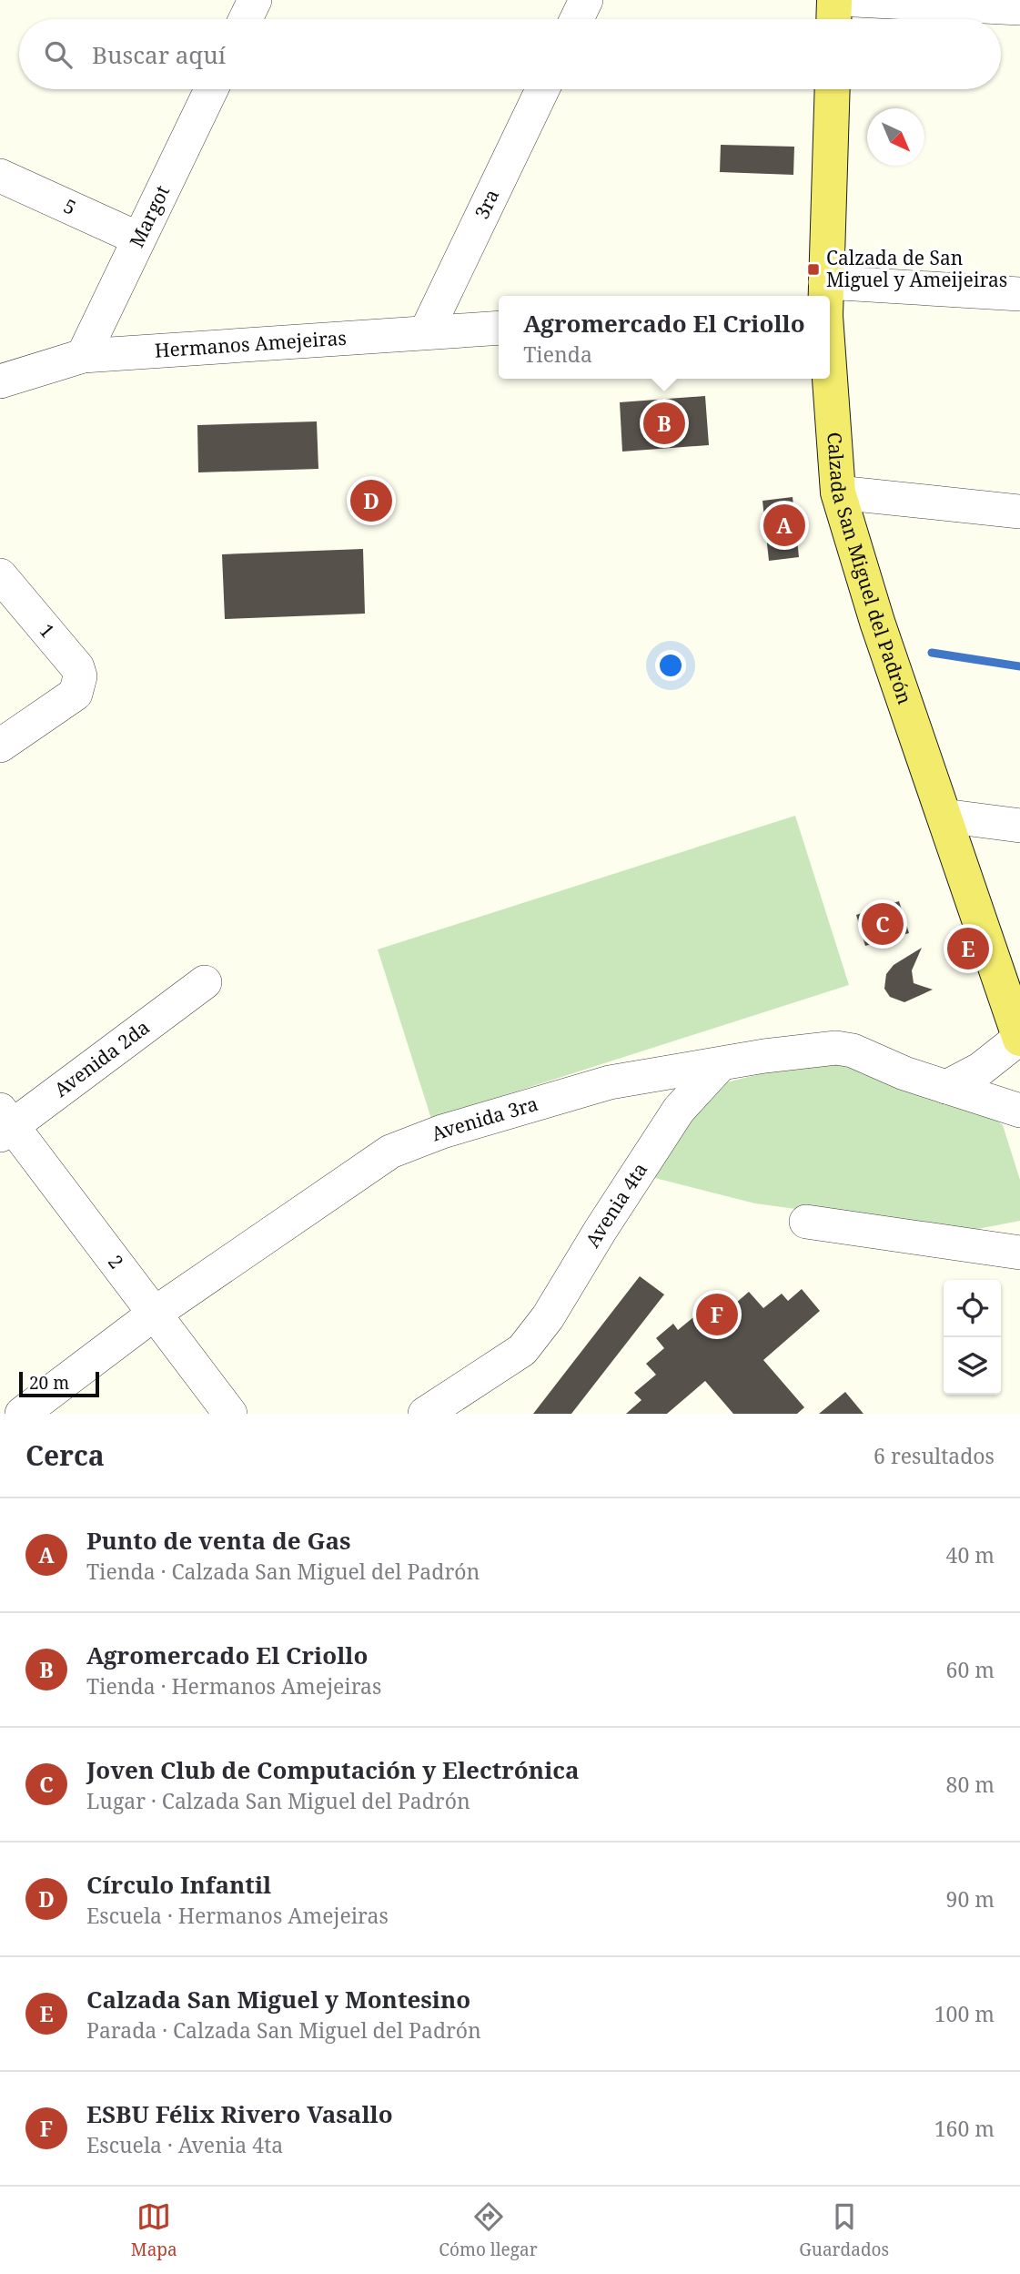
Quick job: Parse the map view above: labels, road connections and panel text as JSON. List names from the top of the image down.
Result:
{
  "streets": {
    "main road": ["Calzada San Miguel del Padrón"],
    "street": [
      "3ra",
      "5",
      "Margot",
      "Hermanos Amejeiras",
      "1",
      "Avenida 2da",
      "Avenida 3ra",
      "Avenia 4ta",
      "2"
    ]
  },
  "crossings": [
    ["3ra", "Hermanos Amejeiras"],
    ["5", "Margot"],
    ["Margot", "Hermanos Amejeiras"],
    ["Avenida 2da", "2"],
    ["Avenida 3ra", "Avenia 4ta"],
    ["Avenida 3ra", "2"]
  ],
  "places": {
    "transit": ["Calzada de San Miguel y Ameijeiras"]
  },
  "scale_bar": "20 m",
  "north": "bottom right",
  "page": {
    "search": "Buscar aquí",
    "popup": ["Agromercado El Criollo", "Tienda"],
    "pins": [
      "B",
      "D",
      "A",
      "C",
      "E",
      "F"
    ],
    "scale": "20 m",
    "heading": ["Cerca", "6 resultados"],
    "list": [
      {
        "mark": "A",
        "name": "Punto de venta de Gas",
        "note": "Tienda · Calzada San Miguel del Padrón",
        "value": "40 m"
      },
      {
        "mark": "B",
        "name": "Agromercado El Criollo",
        "note": "Tienda · Hermanos Amejeiras",
        "value": "60 m"
      },
      {
        "mark": "C",
        "name": "Joven Club de Computación y Electrónica",
        "note": "Lugar · Calzada San Miguel del Padrón",
        "value": "80 m"
      },
      {
        "mark": "D",
        "name": "Círculo Infantil",
        "note": "Escuela · Hermanos Amejeiras",
        "value": "90 m"
      },
      {
        "mark": "E",
        "name": "Calzada San Miguel y Montesino",
        "note": "Parada · Calzada San Miguel del Padrón",
        "value": "100 m"
      },
      {
        "mark": "F",
        "name": "ESBU Félix Rivero Vasallo",
        "note": "Escuela · Avenia 4ta",
        "value": "160 m"
      }
    ],
    "nav": ["Mapa", "Cómo llegar", "Guardados"]
  }
}
